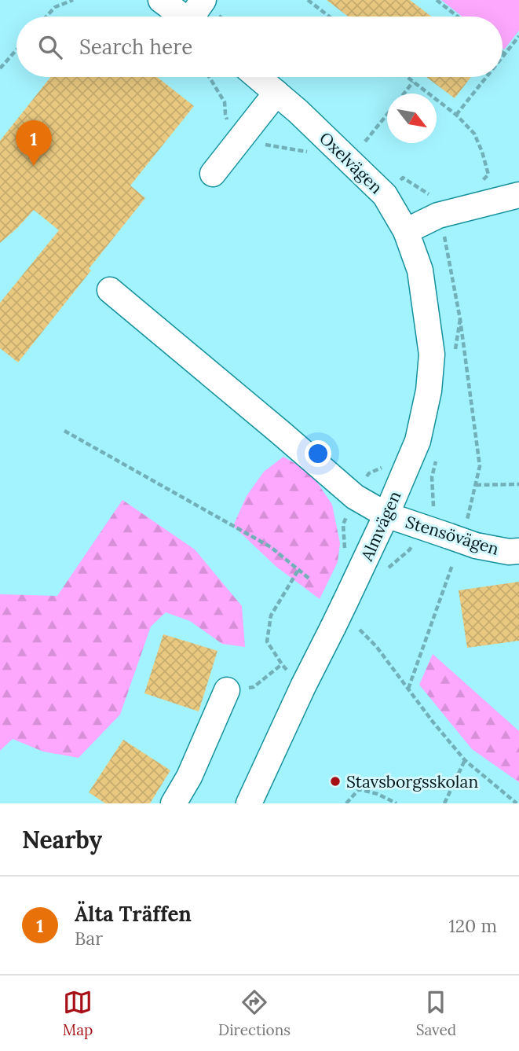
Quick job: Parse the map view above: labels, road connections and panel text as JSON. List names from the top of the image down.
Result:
{
  "streets": {
    "street": ["Oxelvägen", "Almvägen", "Stensövägen"]
  },
  "crossings": [
    ["Oxelvägen", "Almvägen"],
    ["Almvägen", "Stensövägen"]
  ],
  "places": ["Stavsborgsskolan"],
  "north": "bottom right",
  "page": {
    "search": "Search here",
    "pins": "1",
    "heading": "Nearby",
    "list": [
      {
        "mark": "1",
        "name": "Älta Träffen",
        "note": "Bar",
        "value": "120 m"
      }
    ],
    "nav": ["Map", "Directions", "Saved"]
  }
}
